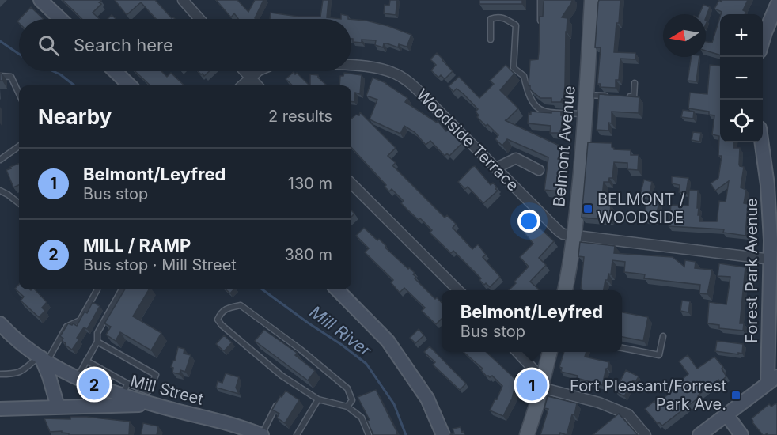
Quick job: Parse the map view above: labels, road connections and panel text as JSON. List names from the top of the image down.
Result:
{
  "streets": {
    "main road": ["Belmont Avenue"],
    "street": ["Woodside Terrace", "Forest Park Avenue", "Mill Street"]
  },
  "crossings": [
    ["Woodside Terrace", "Belmont Avenue"],
    ["Woodside Terrace", "Forest Park Avenue"]
  ],
  "water": ["Mill River"],
  "places": {
    "transit": ["BELMONT / WOODSIDE", "Fort Pleasant/Forrest Park Ave."]
  },
  "north": "left",
  "page": {
    "map_buttons": ["+", "−"],
    "search": "Search here",
    "heading": ["Nearby", "2 results"],
    "list": [
      {
        "mark": "1",
        "name": "Belmont/Leyfred",
        "note": "Bus stop",
        "value": "130 m"
      },
      {
        "mark": "2",
        "name": "MILL / RAMP",
        "note": "Bus stop · Mill Street",
        "value": "380 m"
      }
    ],
    "popup": ["Belmont/Leyfred", "Bus stop"],
    "pins": ["2", "1"]
  }
}
